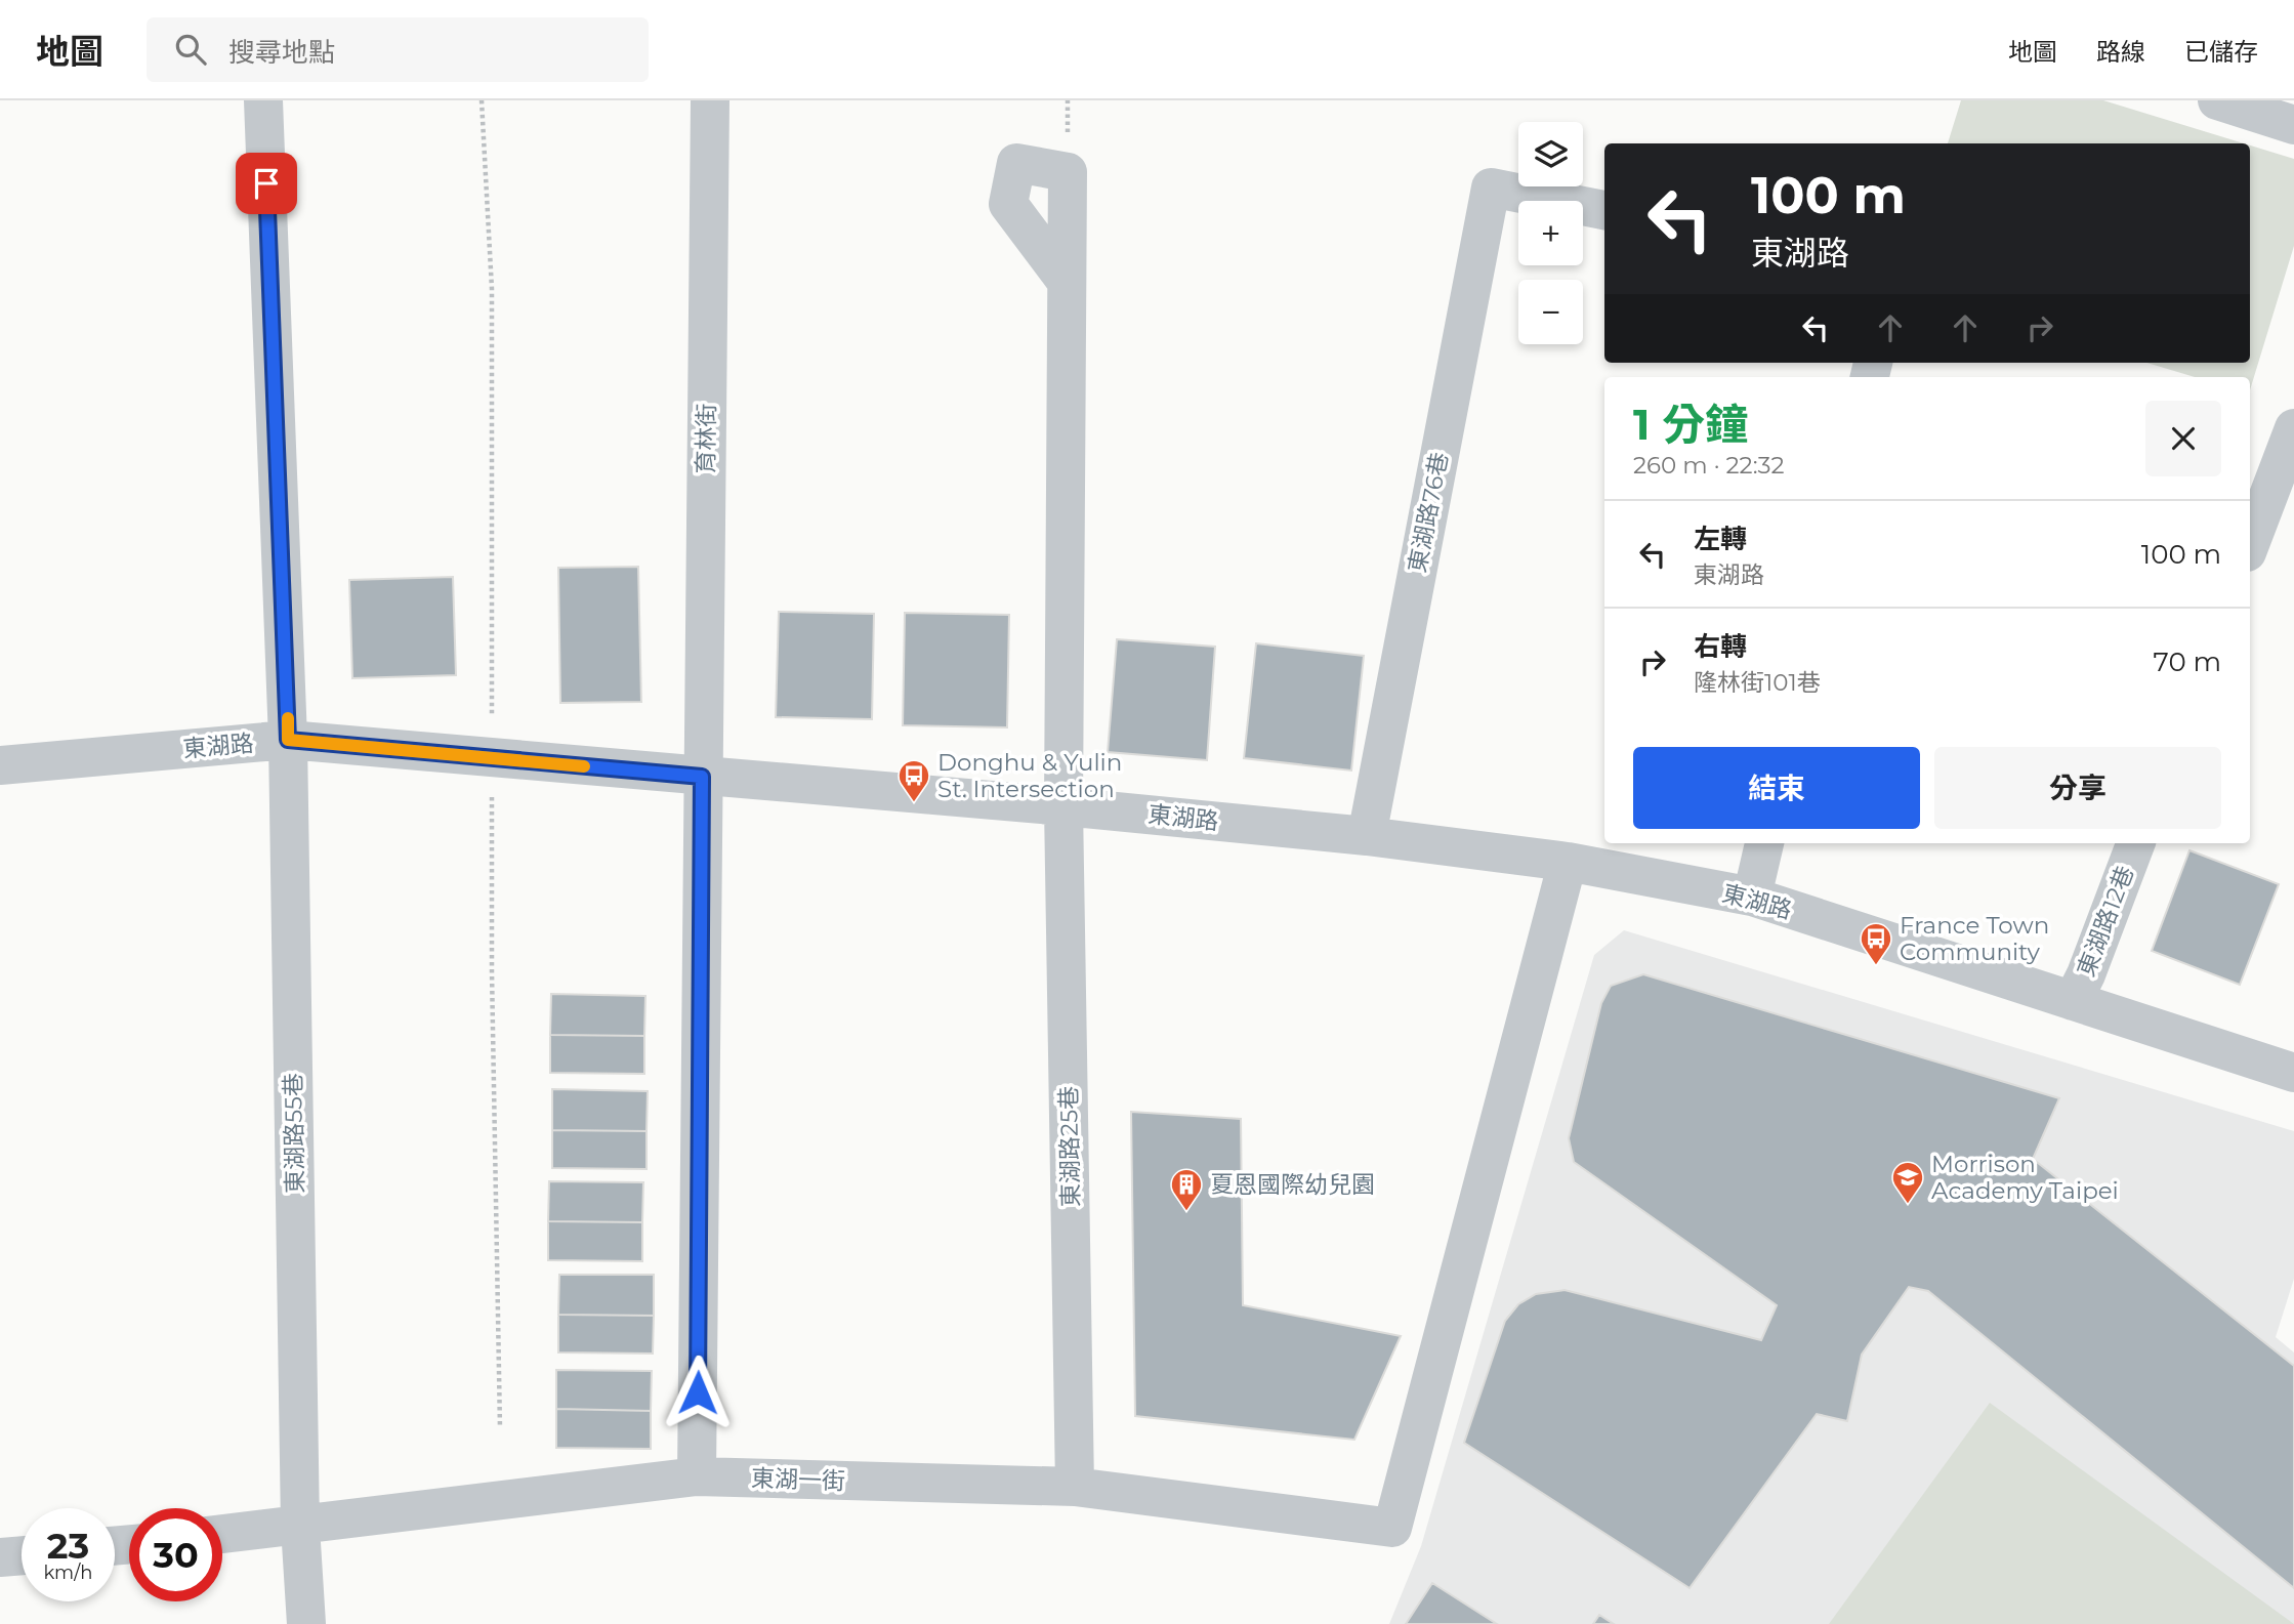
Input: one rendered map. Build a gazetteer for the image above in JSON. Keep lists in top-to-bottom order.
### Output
{
  "streets": {
    "street": [
      "育林街",
      "東湖路76巷",
      "東湖路",
      "東湖路12巷",
      "東湖路55巷",
      "東湖路25巷",
      "東湖一街"
    ]
  },
  "crossings": [
    ["育林街", "東湖路"],
    ["育林街", "東湖一街"],
    ["東湖路76巷", "東湖路"],
    ["東湖路", "東湖路12巷"],
    ["東湖路", "東湖路55巷"],
    ["東湖路", "東湖路25巷"],
    ["東湖路", "東湖一街"],
    ["東湖路55巷", "東湖一街"],
    ["東湖路25巷", "東湖一街"]
  ],
  "places": {
    "bus stop": ["Donghu & Yulin St. Intersection", "France Town Community"],
    "school or university": ["Morrison Academy Taipei"],
    "building": ["夏恩國際幼兒園"]
  },
  "page": {
    "header": "地圖",
    "search": "搜尋地點",
    "nav": ["地圖", "路線", "已儲存"],
    "map_buttons": ["+", "−"],
    "turn": ["100 m", "東湖路"],
    "heading": ["1 分鐘", "260 m · 22:32"],
    "list": [
      {
        "name": "左轉",
        "note": "東湖路",
        "value": "100 m"
      },
      {
        "name": "右轉",
        "note": "隆林街101巷",
        "value": "70 m"
      }
    ],
    "buttons": ["結束", "分享"],
    "speed": "23 km/h",
    "limit": "30"
  }
}
